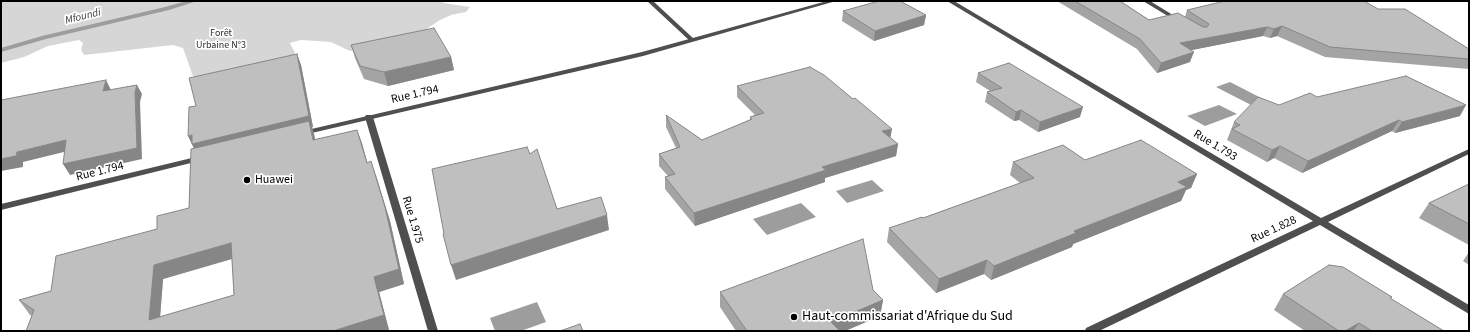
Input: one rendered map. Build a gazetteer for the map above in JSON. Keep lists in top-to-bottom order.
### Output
{
  "streets": {
    "street": [
      "Rue 1.794",
      "Rue 1.793",
      "Rue 1.975",
      "Rue 1.828"
    ]
  },
  "crossings": [
    ["Rue 1.794", "Rue 1.975"],
    ["Rue 1.793", "Rue 1.828"]
  ],
  "water": ["Mfoundi"],
  "parks": ["Forêt Urbaine N°3"],
  "places": ["Huawei", "Haut-commissariat d'Afrique du Sud"]
}
